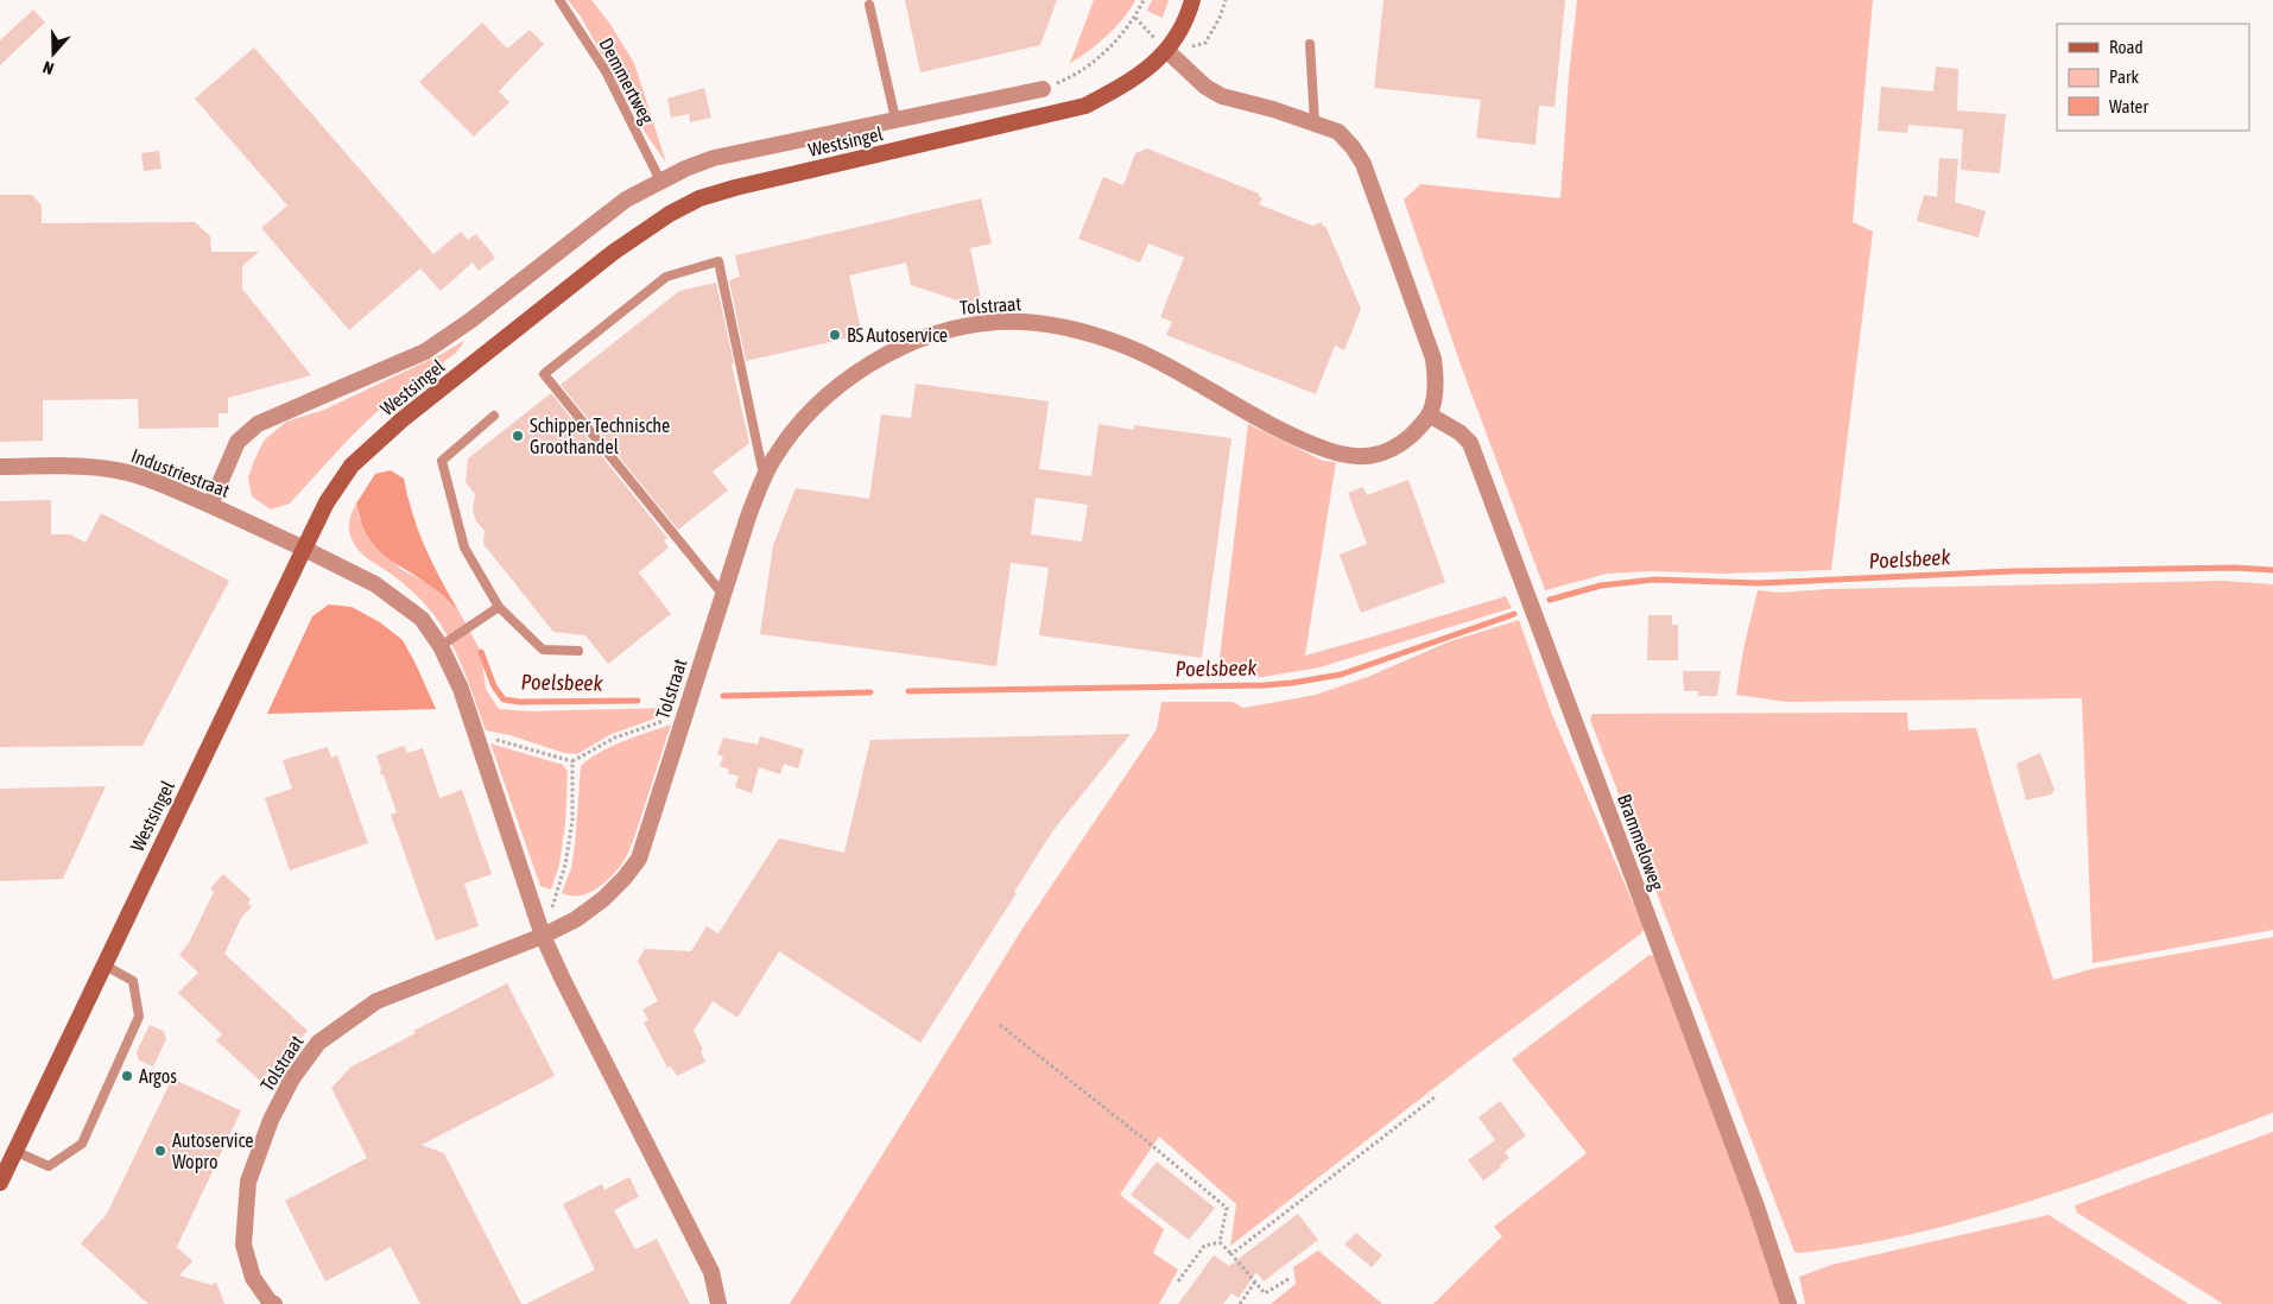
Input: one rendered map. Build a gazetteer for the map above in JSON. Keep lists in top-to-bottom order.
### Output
{
  "streets": {
    "main road": ["Westsingel"],
    "street": ["Tolstraat", "Industriestraat", "Brammeloweg"],
    "lane": ["Demmertweg"]
  },
  "crossings": [
    ["Demmertweg", "Westsingel"],
    ["Westsingel", "Industriestraat"],
    ["Tolstraat", "Brammeloweg"]
  ],
  "water": ["Poelsbeek"],
  "places": [
    "BS Autoservice",
    "Schipper Technische Groothandel",
    "Argos",
    "Autoservice Wopro"
  ],
  "legend": ["Road", "Park", "Water"],
  "north": "bottom"
}
